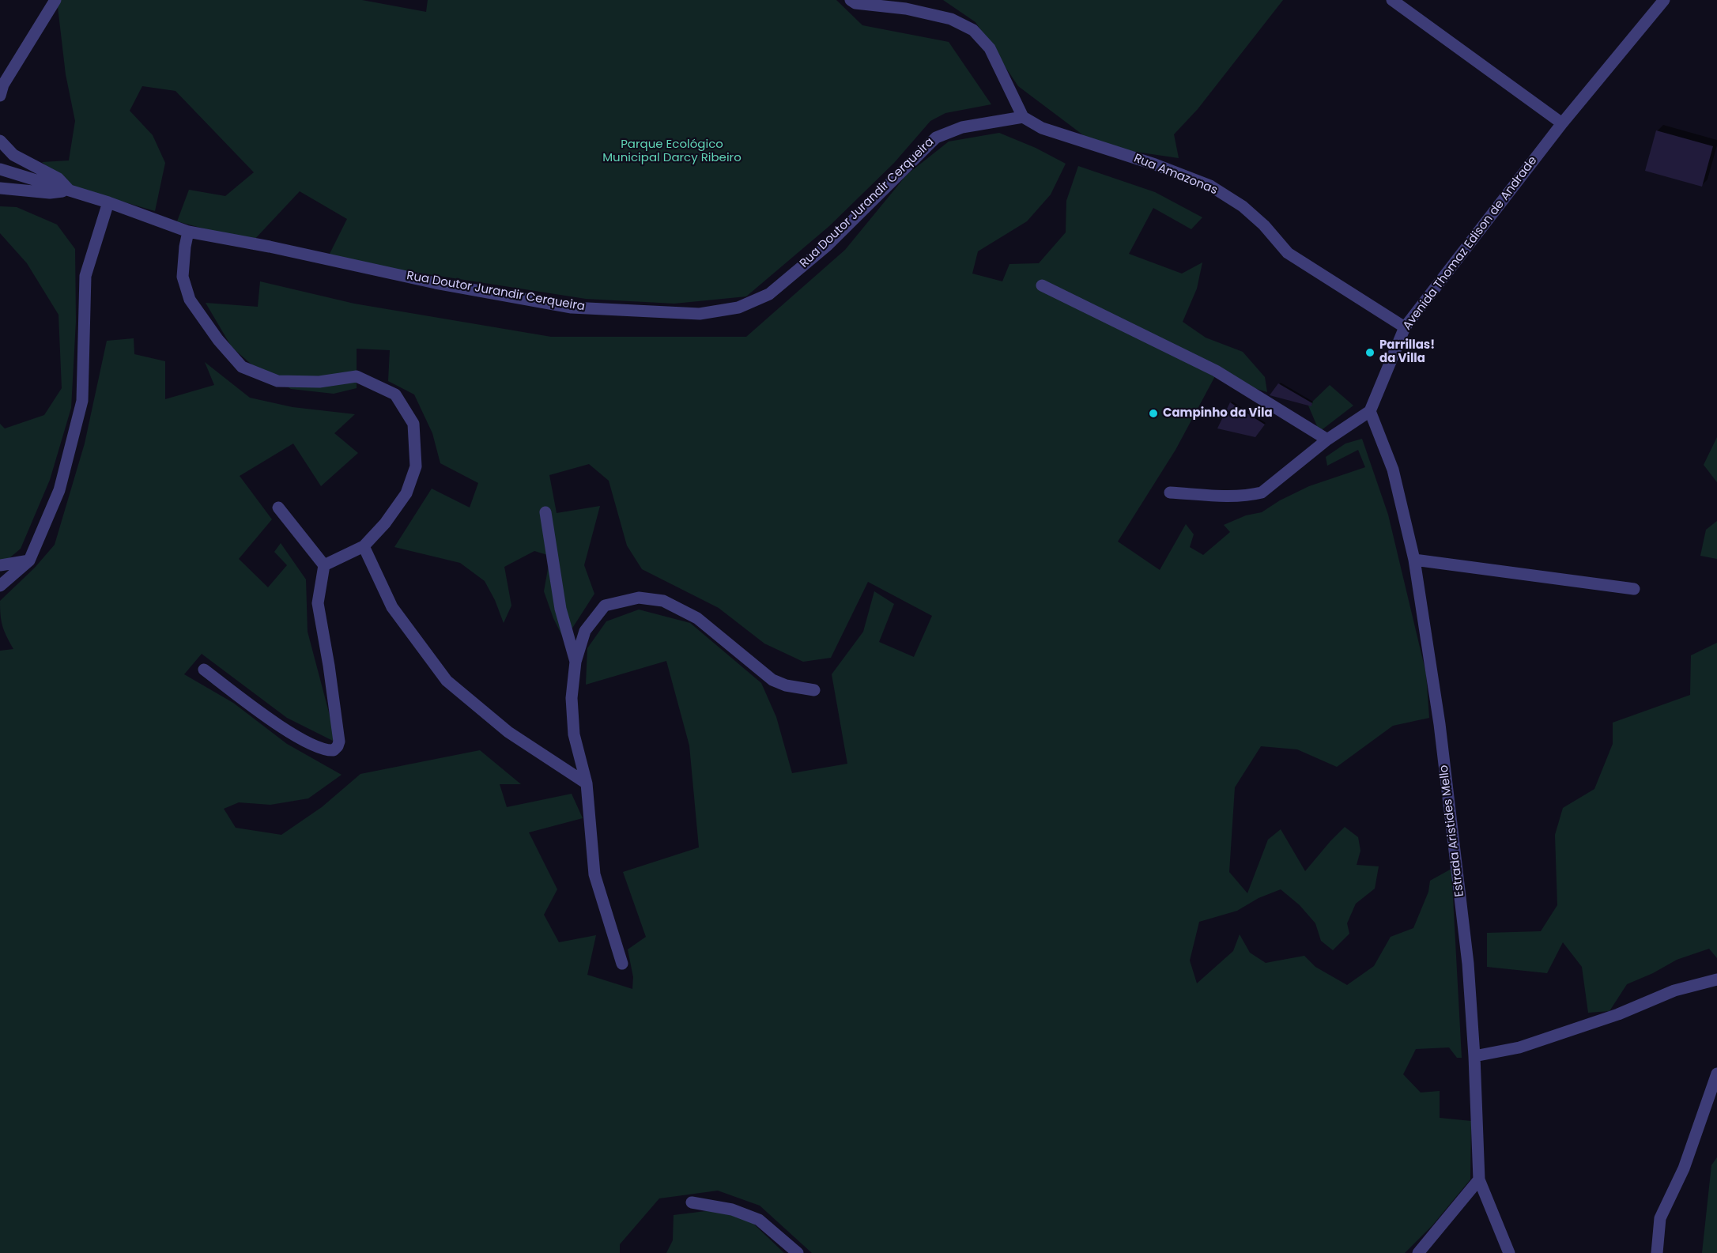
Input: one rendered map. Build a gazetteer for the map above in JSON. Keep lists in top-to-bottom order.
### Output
{
  "streets": {
    "street": [
      "Rua Amazonas",
      "Rua Doutor Jurandir Cerqueira",
      "Avenida Thomaz Edison de Andrade",
      "Estrada Aristides Mello"
    ]
  },
  "crossings": [
    ["Rua Amazonas", "Rua Doutor Jurandir Cerqueira"],
    ["Rua Amazonas", "Avenida Thomaz Edison de Andrade"],
    ["Avenida Thomaz Edison de Andrade", "Estrada Aristides Mello"]
  ],
  "parks": ["Parque Ecológico Municipal Darcy Ribeiro"],
  "places": ["Parrillas! da Villa", "Campinho da Vila"]
}
